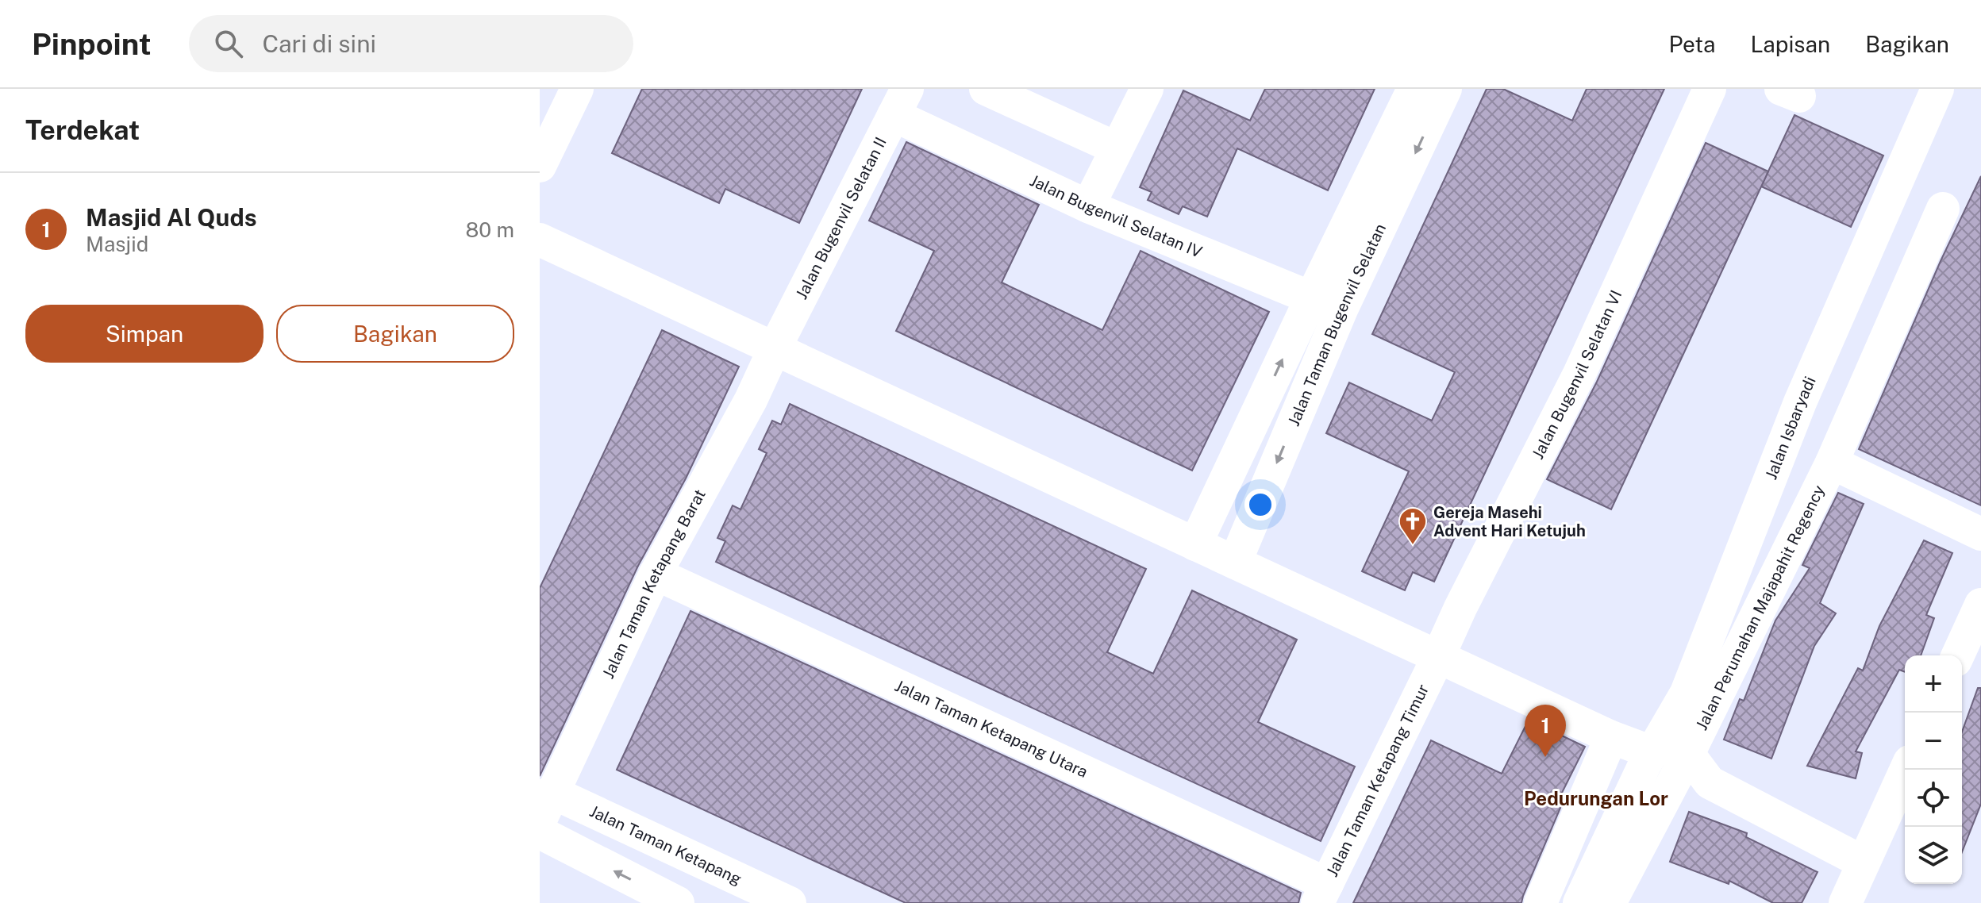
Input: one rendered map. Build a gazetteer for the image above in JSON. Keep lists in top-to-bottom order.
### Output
{
  "streets": {
    "street": [
      "Jalan Bugenvil Selatan IV",
      "Jalan Bugenvil Selatan II",
      "Jalan Taman Bugenvil Selatan",
      "Jalan Bugenvil Selatan VI",
      "Jalan Isbaryadi",
      "Jalan Taman Ketapang Barat",
      "Jalan Perumahan Majapahit Regency",
      "Jalan Taman Ketapang Utara",
      "Jalan Taman Ketapang Timur",
      "Jalan Taman Ketapang"
    ]
  },
  "crossings": [
    ["Jalan Bugenvil Selatan IV", "Jalan Bugenvil Selatan II"],
    ["Jalan Bugenvil Selatan IV", "Jalan Taman Bugenvil Selatan"],
    ["Jalan Bugenvil Selatan II", "Jalan Taman Ketapang Barat"],
    ["Jalan Bugenvil Selatan VI", "Jalan Taman Ketapang Timur"],
    ["Jalan Isbaryadi", "Jalan Perumahan Majapahit Regency"],
    ["Jalan Taman Ketapang Barat", "Jalan Taman Ketapang Utara"],
    ["Jalan Taman Ketapang Barat", "Jalan Taman Ketapang"],
    ["Jalan Taman Ketapang Utara", "Jalan Taman Ketapang Timur"]
  ],
  "districts": ["Pedurungan Lor"],
  "places": {
    "church": ["Gereja Masehi Advent Hari Ketujuh"]
  },
  "page": {
    "header": "Pinpoint",
    "search": "Cari di sini",
    "nav": ["Peta", "Lapisan", "Bagikan"],
    "heading": "Terdekat",
    "list": [
      {
        "mark": "1",
        "name": "Masjid Al Quds",
        "note": "Masjid",
        "value": "80 m"
      }
    ],
    "buttons": ["Simpan", "Bagikan"],
    "map_buttons": ["+", "−"],
    "pins": "1"
  }
}
